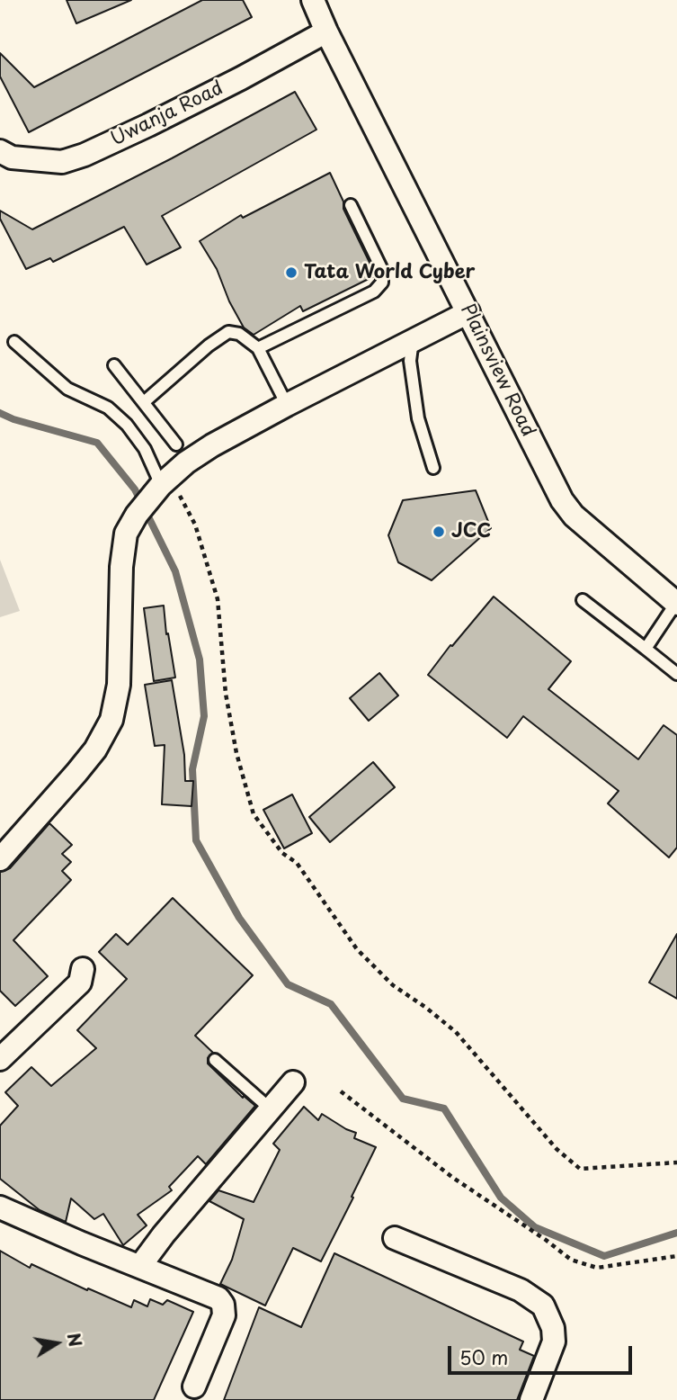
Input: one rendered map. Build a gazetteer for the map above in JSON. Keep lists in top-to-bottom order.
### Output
{
  "streets": {
    "street": ["Uwanja Road", "Plainsview Road"]
  },
  "crossings": [
    ["Uwanja Road", "Plainsview Road"]
  ],
  "places": ["Tata World Cyber", "JCC"],
  "scale_bar": "50 m",
  "north": "right"
}
